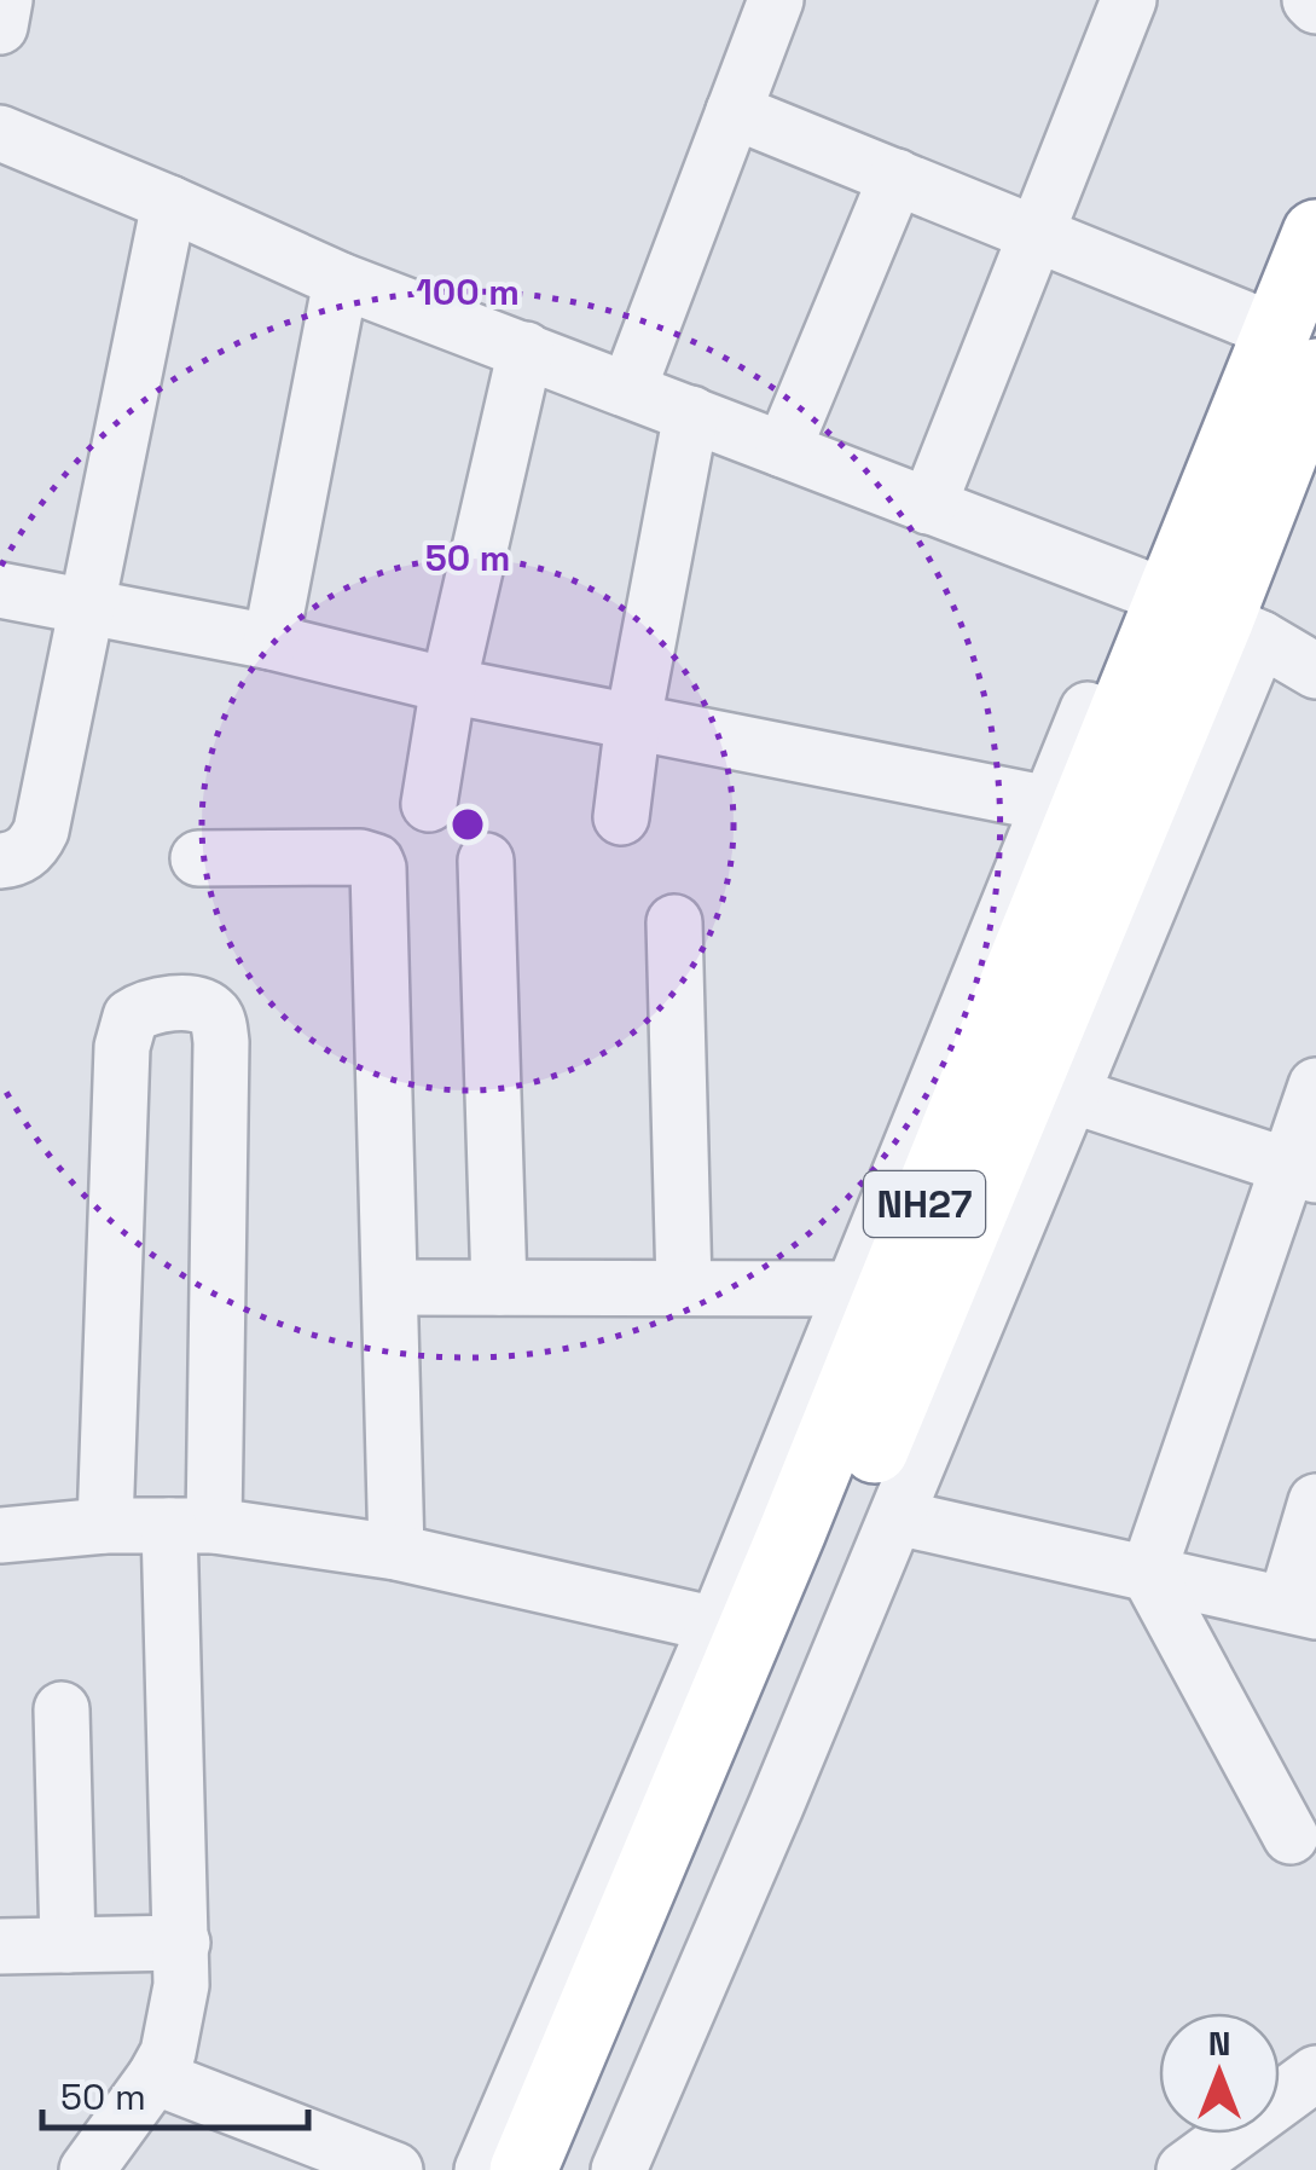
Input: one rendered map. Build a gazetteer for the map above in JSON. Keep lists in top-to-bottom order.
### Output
{
  "streets": {
    "highway": ["NH27"]
  },
  "scale_bar": "50 m",
  "north": "top",
  "rings": ["100 m", "50 m"]
}
